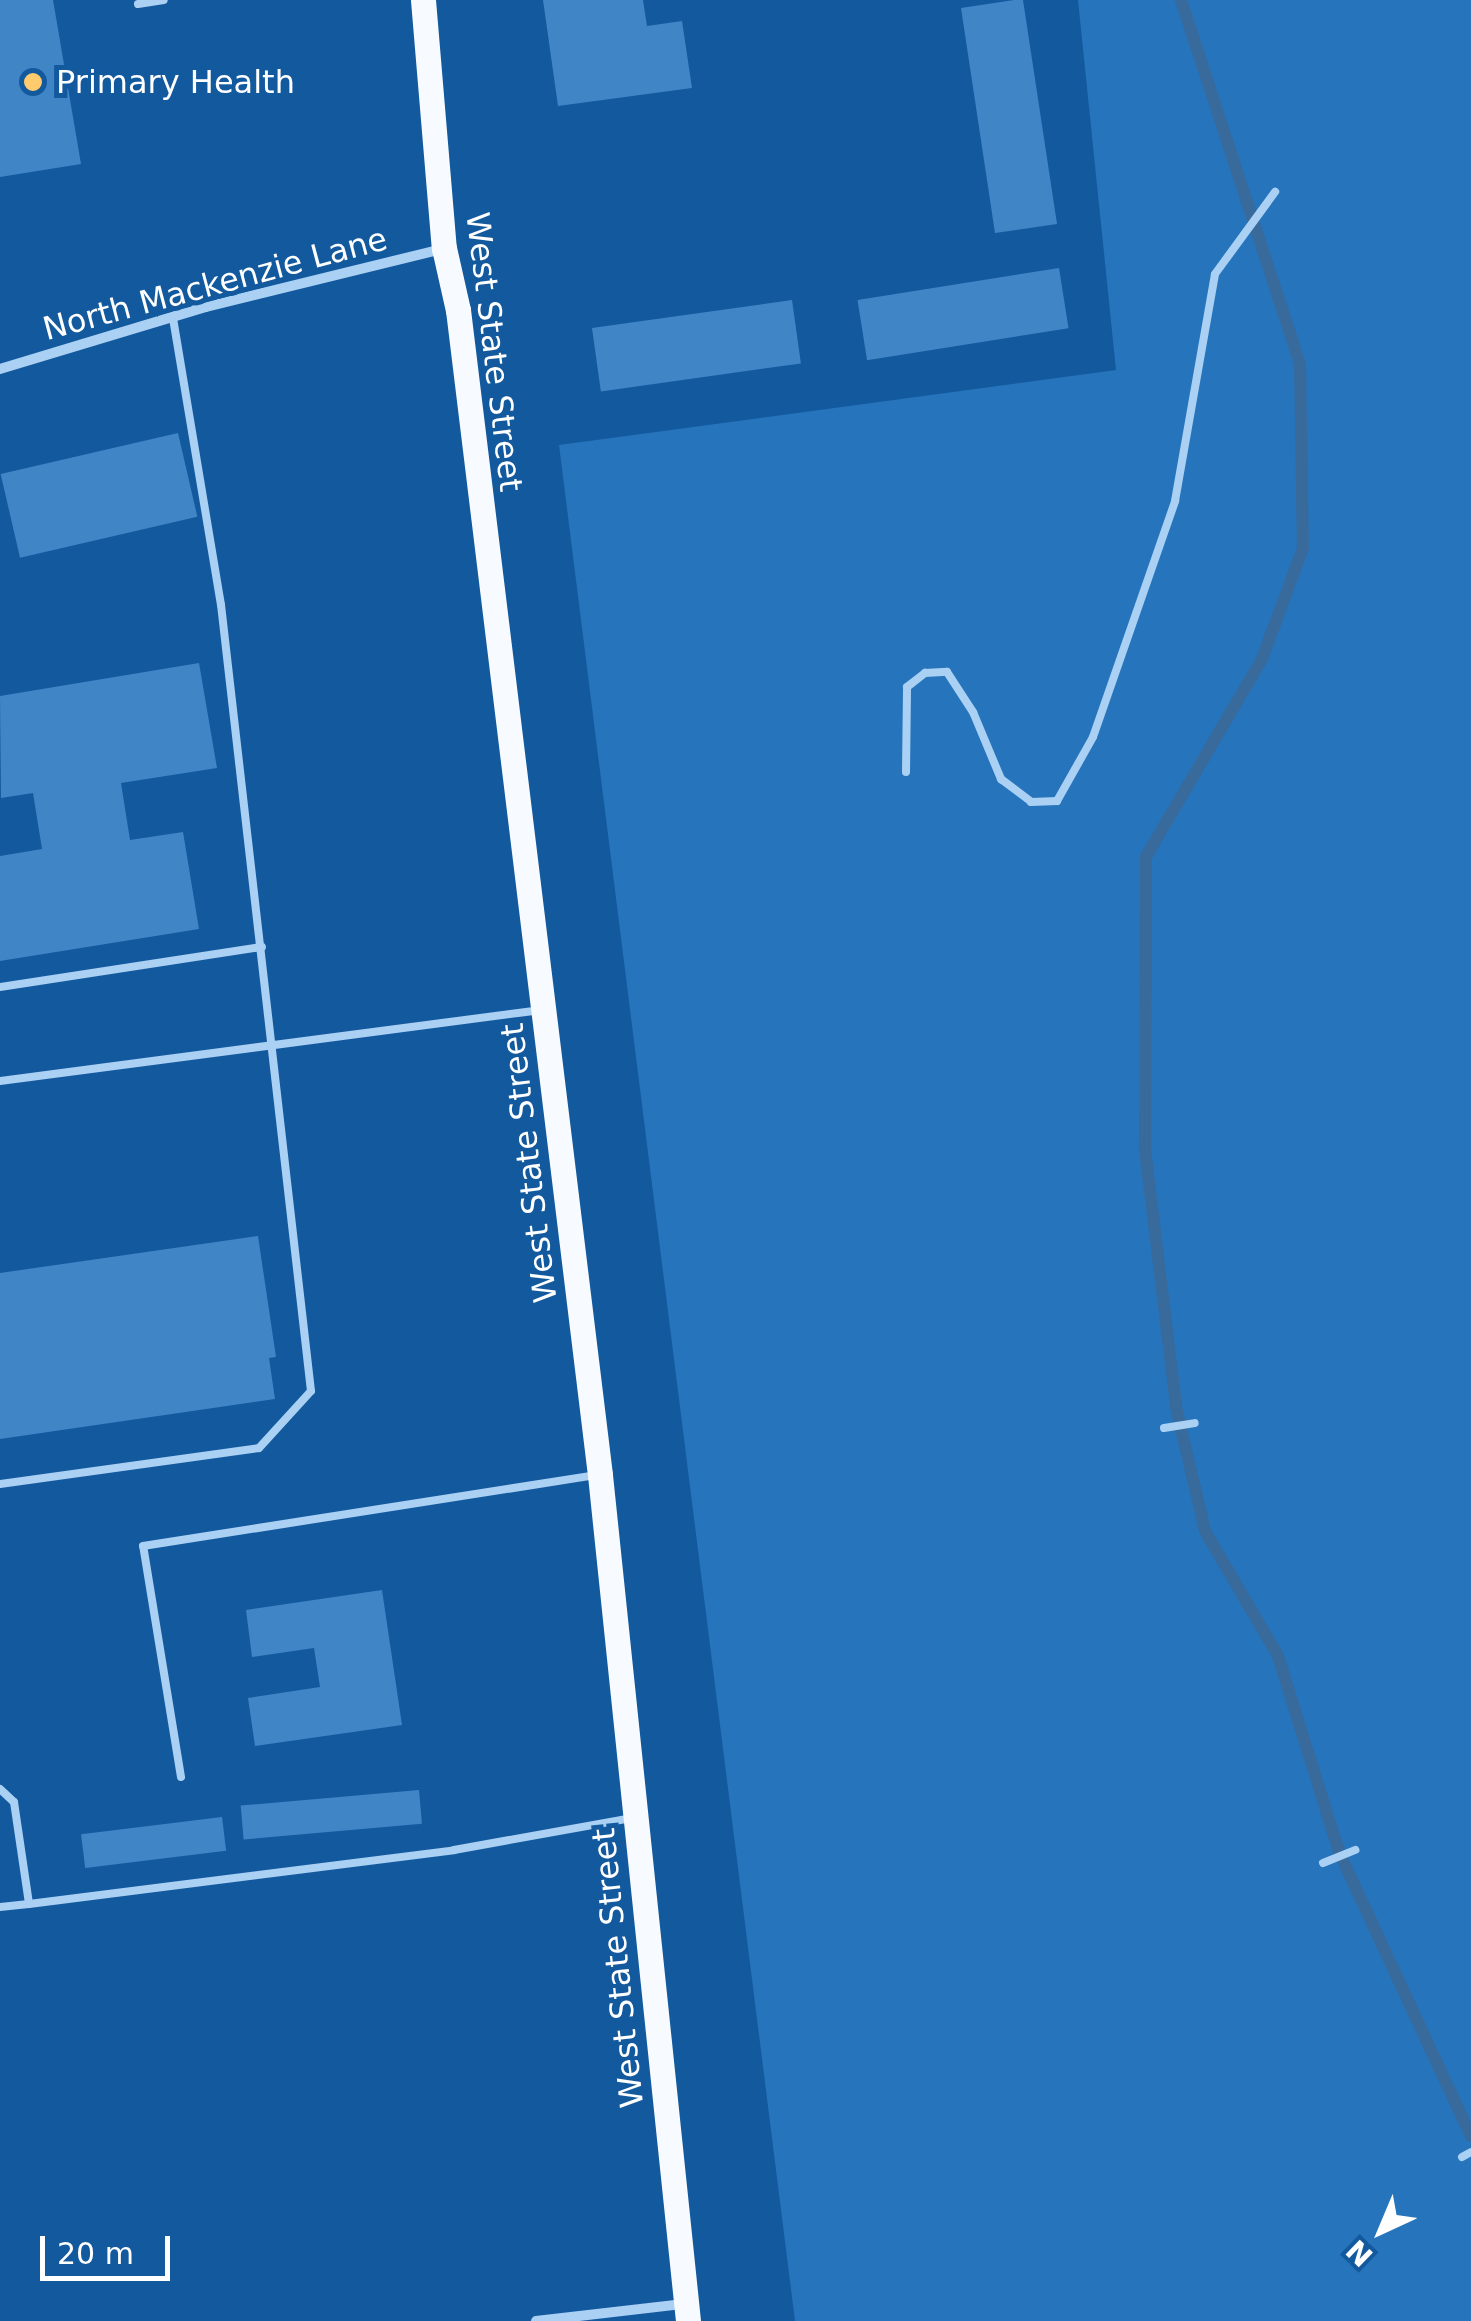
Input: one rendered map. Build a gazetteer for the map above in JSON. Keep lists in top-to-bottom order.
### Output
{
  "streets": {
    "main road": ["West State Street"],
    "street": ["North Mackenzie Lane"]
  },
  "crossings": [
    ["North Mackenzie Lane", "West State Street"]
  ],
  "places": ["Primary Health"],
  "scale_bar": "20 m",
  "north": "bottom left"
}
